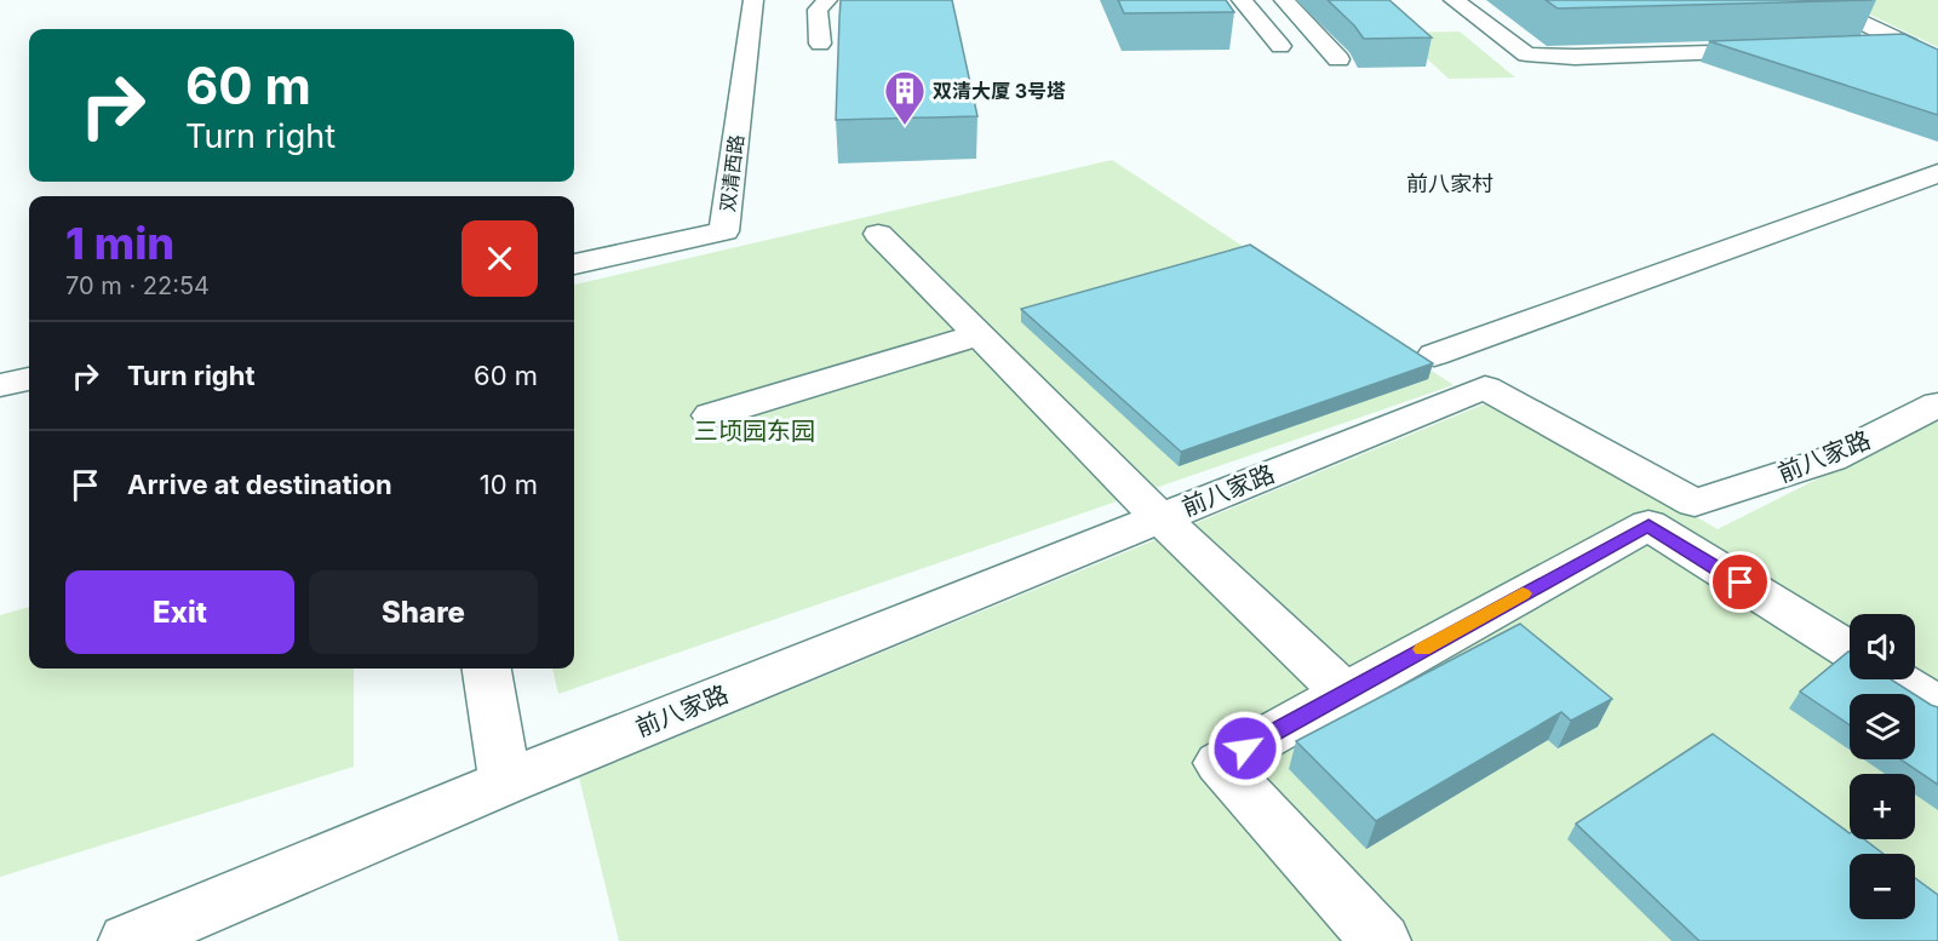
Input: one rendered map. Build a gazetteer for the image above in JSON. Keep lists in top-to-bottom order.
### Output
{
  "streets": {
    "street": ["双清西路", "前八家路"]
  },
  "districts": ["前八家村"],
  "parks": ["三顷园东园"],
  "places": {
    "building": ["双清大厦 3号塔"]
  },
  "page": {
    "turn": ["60 m", "Turn right"],
    "heading": ["1 min", "70 m · 22:54"],
    "list": [
      {
        "name": "Turn right",
        "value": "60 m"
      },
      {
        "name": "Arrive at destination",
        "value": "10 m"
      }
    ],
    "buttons": ["Exit", "Share"],
    "map_buttons": ["+", "−"]
  }
}
